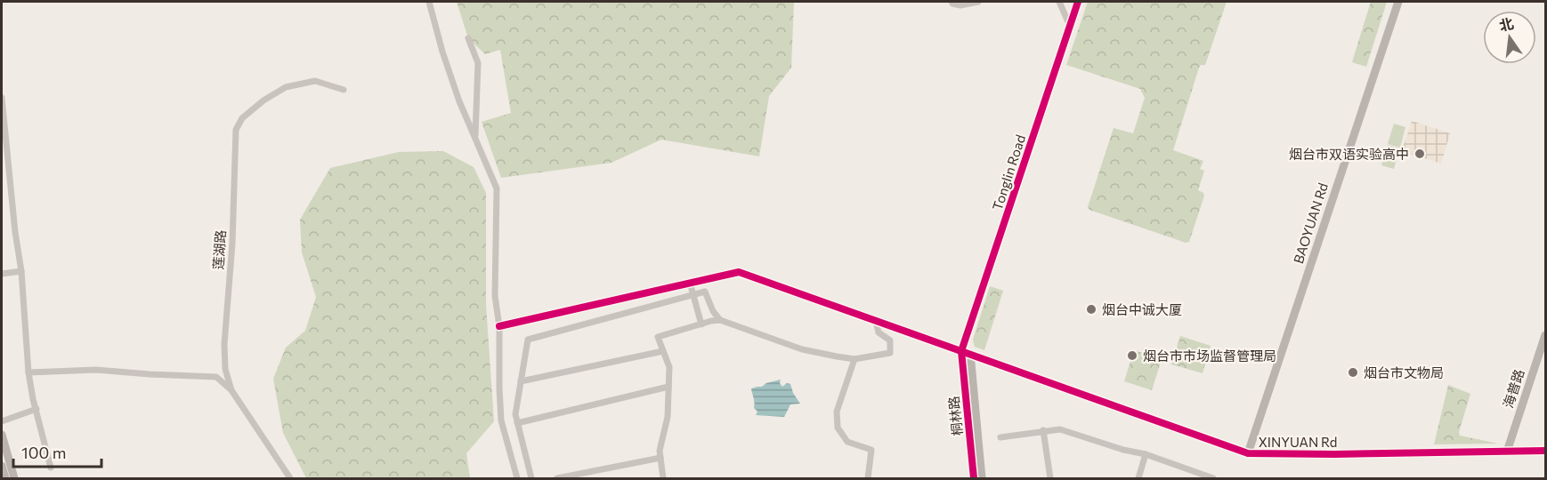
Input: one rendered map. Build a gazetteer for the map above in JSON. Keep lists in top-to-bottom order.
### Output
{
  "streets": {
    "street": [
      "Tonglin Road",
      "BAOYUAN Rd",
      "莲湖路",
      "海普路",
      "桐林路",
      "XINYUAN Rd"
    ]
  },
  "crossings": [
    ["Tonglin Road", "桐林路"],
    ["Tonglin Road", "XINYUAN Rd"],
    ["BAOYUAN Rd", "XINYUAN Rd"],
    ["海普路", "XINYUAN Rd"],
    ["桐林路", "XINYUAN Rd"]
  ],
  "places": [
    "烟台市双语实验高中",
    "烟台中诚大厦",
    "烟台市市场监督管理局",
    "烟台市文物局"
  ],
  "scale_bar": "100 m",
  "north": "top"
}
